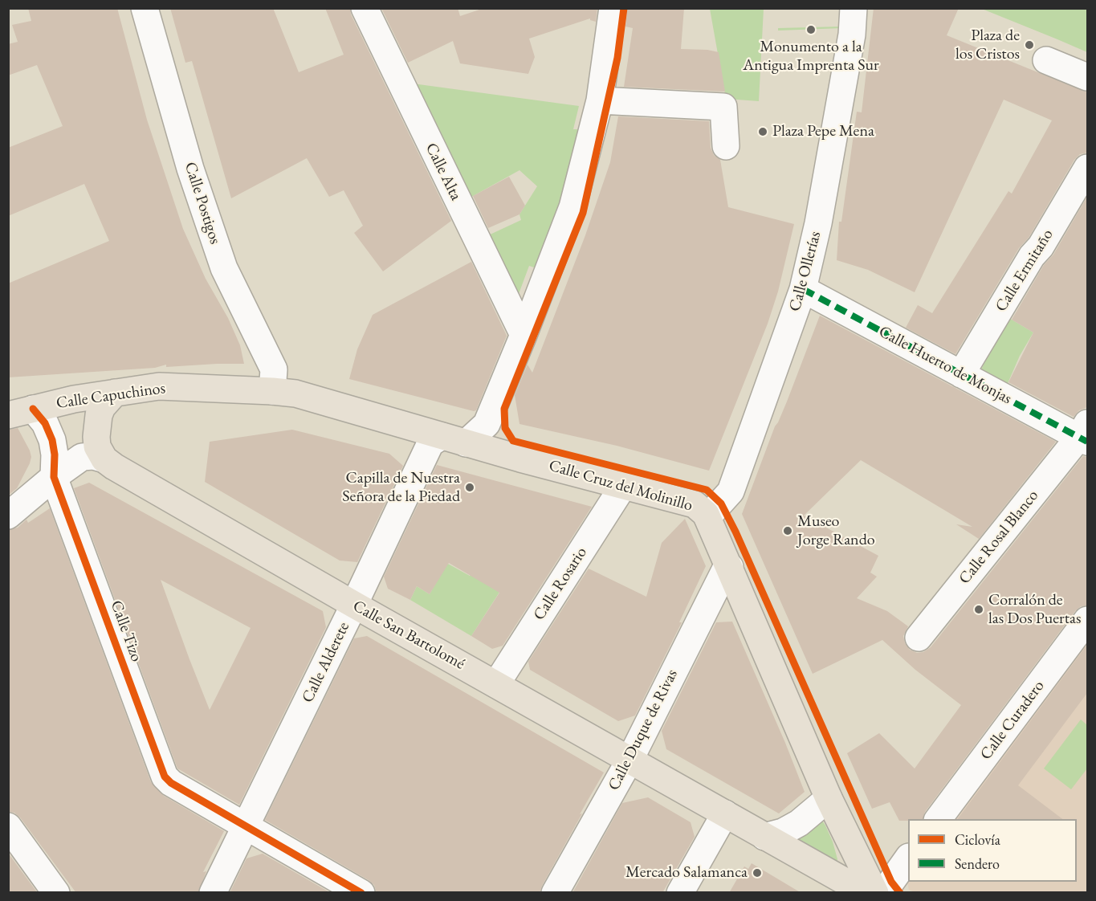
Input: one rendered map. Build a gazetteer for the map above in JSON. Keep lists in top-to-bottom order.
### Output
{
  "streets": {
    "main road": ["Calle Capuchinos", "Calle Cruz del Molinillo", "Calle San Bartolomé"],
    "street": [
      "Calle Alta",
      "Calle Postigos",
      "Calle Ermitaño",
      "Calle Ollerías",
      "Calle Huerto de Monjas",
      "Calle Rosal Blanco",
      "Calle Rosario",
      "Calle Tizo",
      "Calle Alderete",
      "Calle Curadero",
      "Calle Duque de Rivas"
    ]
  },
  "crossings": [
    ["Calle Postigos", "Calle Capuchinos"],
    ["Calle Postigos", "Calle Cruz del Molinillo"],
    ["Calle Ermitaño", "Calle Huerto de Monjas"],
    ["Calle Ollerías", "Calle Huerto de Monjas"],
    ["Calle Ollerías", "Calle Cruz del Molinillo"],
    ["Calle Huerto de Monjas", "Calle Rosal Blanco"],
    ["Calle Capuchinos", "Calle Cruz del Molinillo"],
    ["Calle Capuchinos", "Calle Tizo"],
    ["Calle Cruz del Molinillo", "Calle Rosario"],
    ["Calle Cruz del Molinillo", "Calle Alderete"],
    ["Calle Cruz del Molinillo", "Calle Duque de Rivas"],
    ["Calle Rosario", "Calle San Bartolomé"],
    ["Calle Tizo", "Calle San Bartolomé"],
    ["Calle Tizo", "Calle Alderete"],
    ["Calle San Bartolomé", "Calle Alderete"],
    ["Calle San Bartolomé", "Calle Duque de Rivas"]
  ],
  "places": [
    "Monumento a la Antigua Imprenta Sur",
    "Plaza de los Cristos",
    "Plaza Pepe Mena",
    "Capilla de Nuestra Señora de la Piedad",
    "Museo Jorge Rando",
    "Corralón de las Dos Puertas",
    "Mercado Salamanca"
  ],
  "legend": ["Ciclovía", "Sendero"]
}
